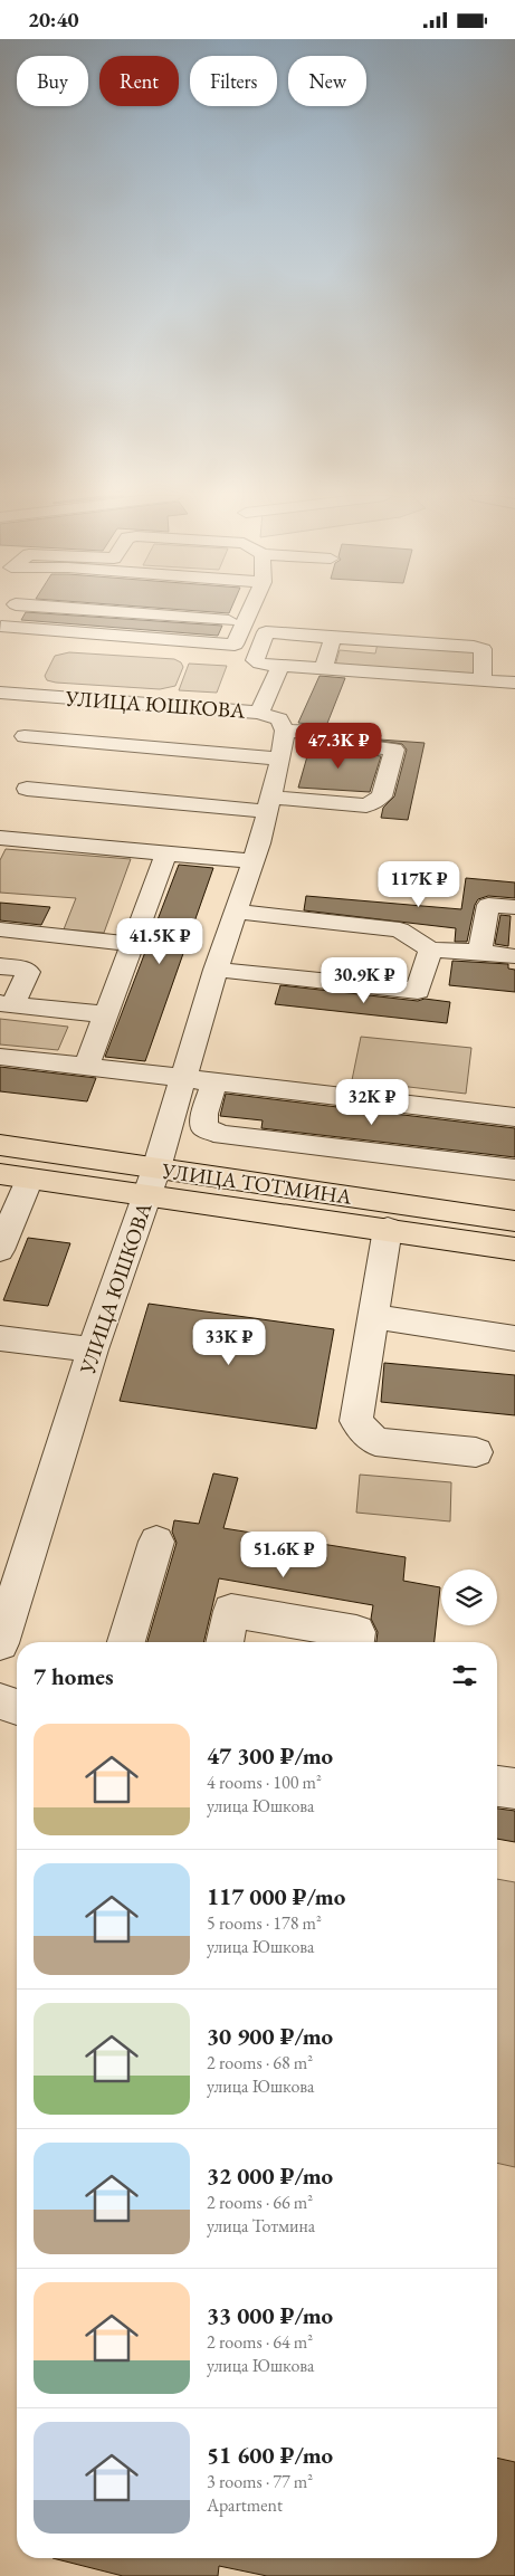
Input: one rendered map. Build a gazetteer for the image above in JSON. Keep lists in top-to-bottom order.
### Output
{
  "streets": {
    "main road": ["УЛИЦА ТОТМИНА"],
    "street": ["УЛИЦА ЮШКОВА"]
  },
  "crossings": [
    ["УЛИЦА ЮШКОВА", "УЛИЦА ТОТМИНА"]
  ],
  "page": {
    "status": "20:40",
    "chip": [
      "Buy",
      "Rent",
      "Filters",
      "New"
    ],
    "price": [
      "47.3K ₽",
      "117K ₽",
      "41.5K ₽",
      "30.9K ₽",
      "32K ₽",
      "33K ₽",
      "51.6K ₽"
    ],
    "heading": "7 homes",
    "list": [
      {
        "name": "47 300 ₽/mo",
        "note": "4 rooms · 100 m² · улица Юшкова"
      },
      {
        "name": "117 000 ₽/mo",
        "note": "5 rooms · 178 m² · улица Юшкова"
      },
      {
        "name": "30 900 ₽/mo",
        "note": "2 rooms · 68 m² · улица Юшкова"
      },
      {
        "name": "32 000 ₽/mo",
        "note": "2 rooms · 66 m² · улица Тотмина"
      },
      {
        "name": "33 000 ₽/mo",
        "note": "2 rooms · 64 m² · улица Юшкова"
      },
      {
        "name": "51 600 ₽/mo",
        "note": "3 rooms · 77 m² · Apartment"
      }
    ]
  }
}
